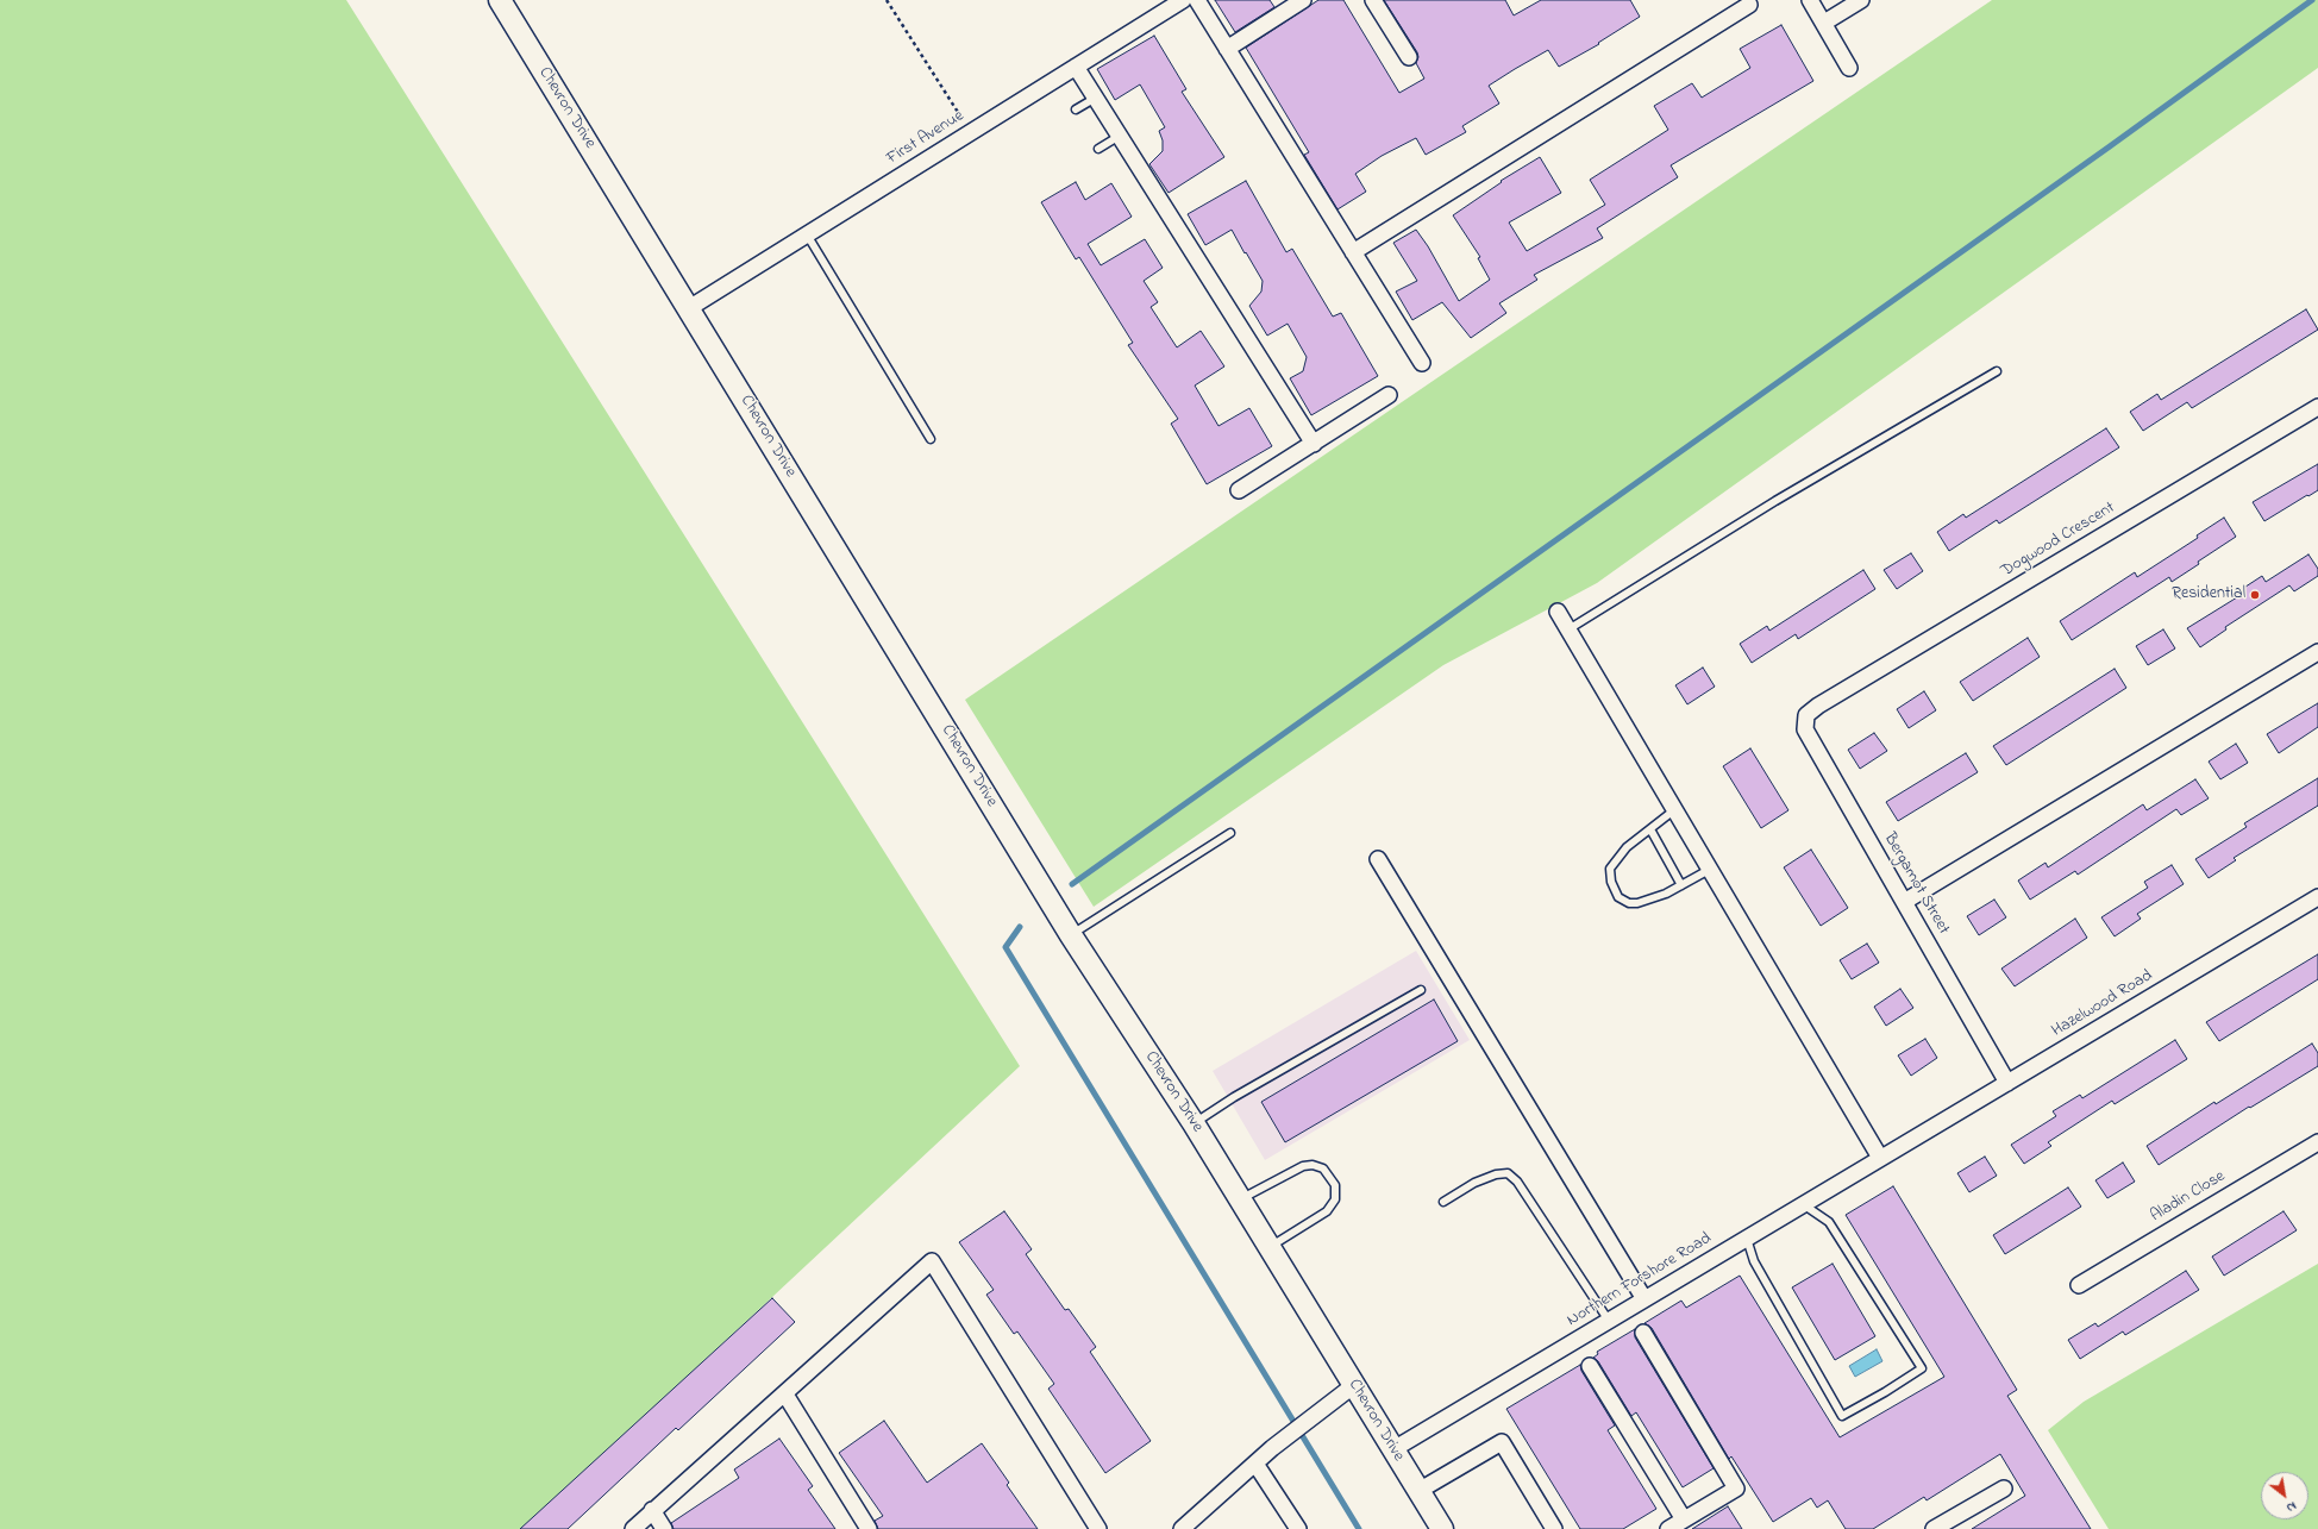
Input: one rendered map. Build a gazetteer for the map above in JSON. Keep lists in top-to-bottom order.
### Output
{
  "streets": {
    "main road": ["Chevron Drive"],
    "street": [
      "First Avenue",
      "Dogwood Crescent",
      "Bergamot Street",
      "Hazelwood Road",
      "Aladin Close",
      "Northern Forshore Road"
    ]
  },
  "crossings": [
    ["Chevron Drive", "First Avenue"],
    ["Chevron Drive", "Northern Forshore Road"],
    ["Dogwood Crescent", "Bergamot Street"],
    ["Bergamot Street", "Hazelwood Road"],
    ["Hazelwood Road", "Northern Forshore Road"]
  ],
  "places": ["Residential"],
  "north": "bottom right"
}
